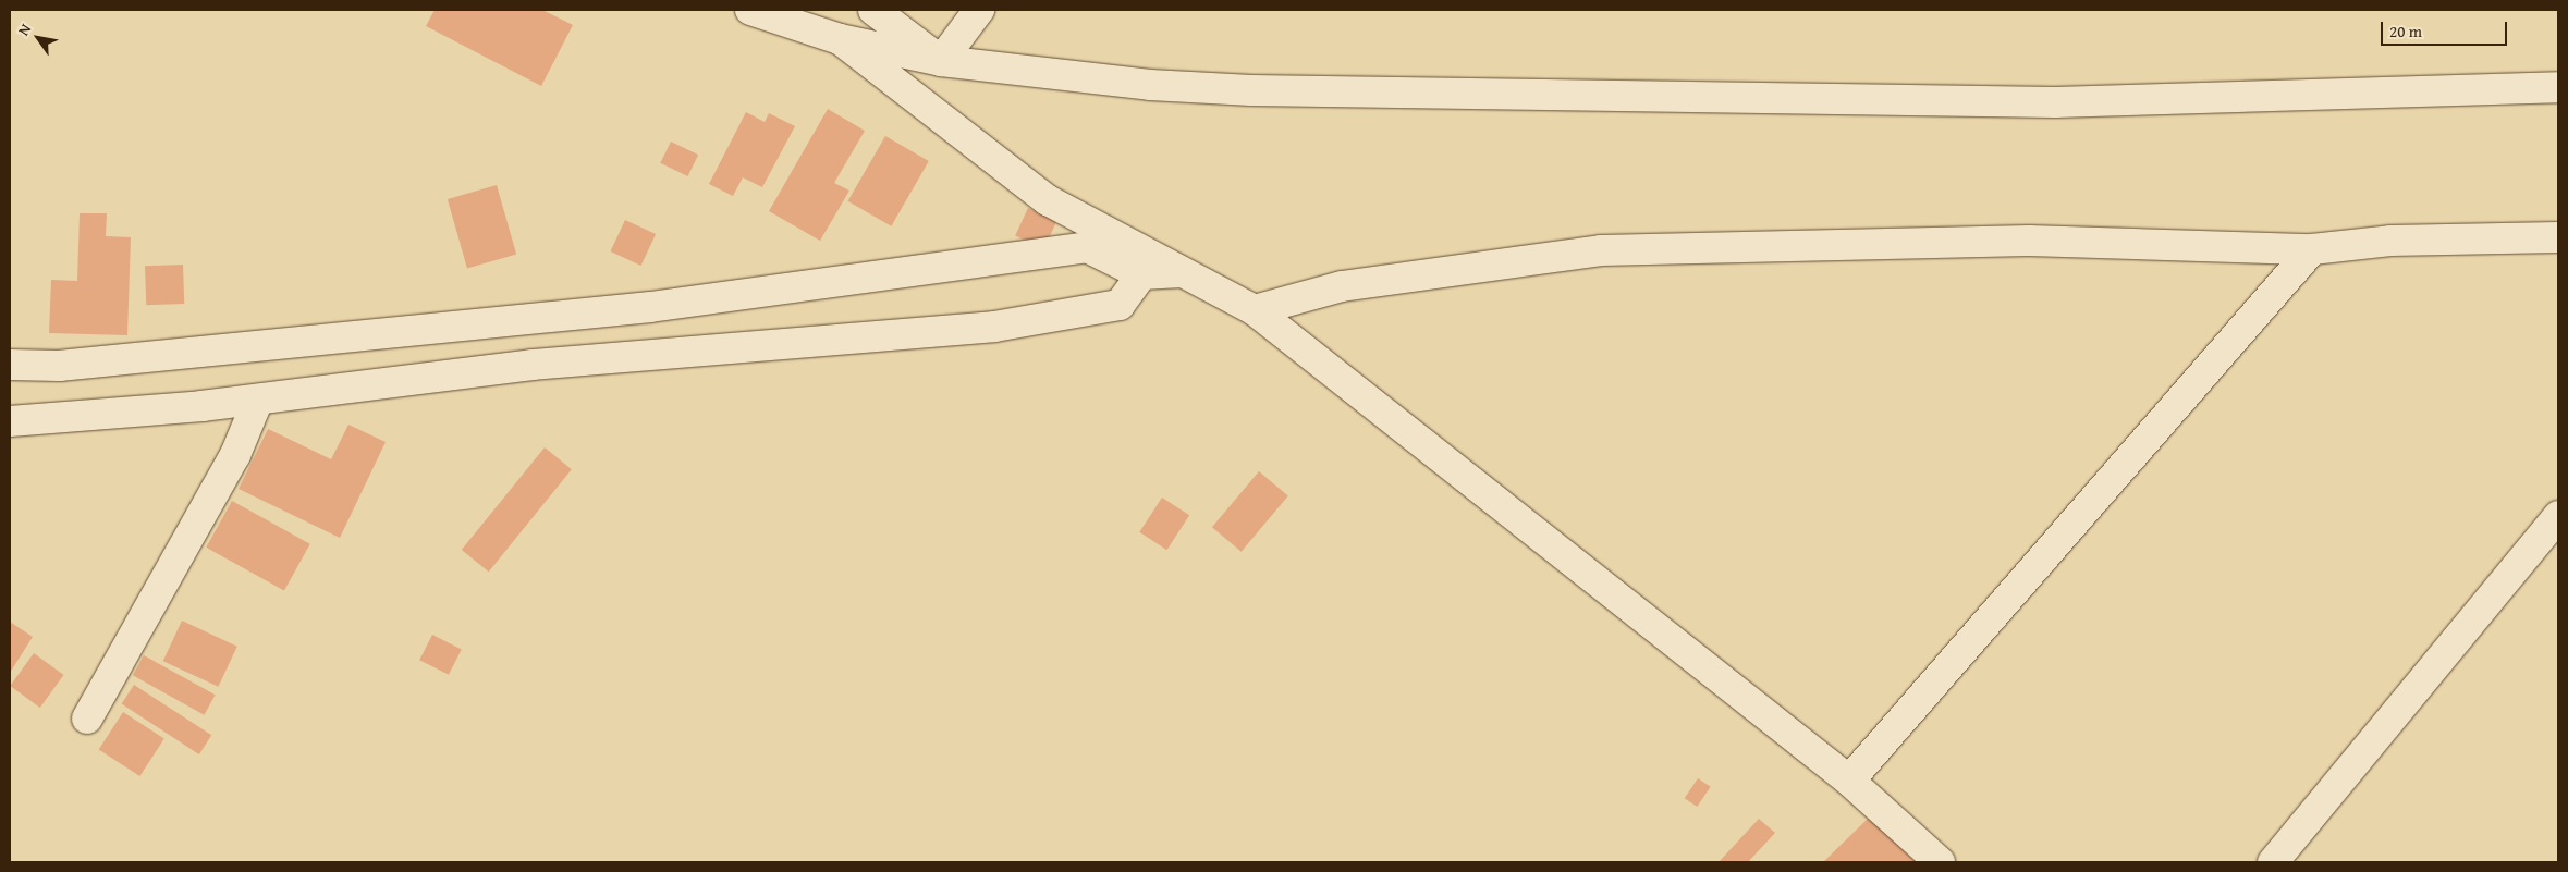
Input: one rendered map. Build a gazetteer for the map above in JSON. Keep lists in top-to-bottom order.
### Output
{
  "scale_bar": "20 m",
  "north": "top left"
}
